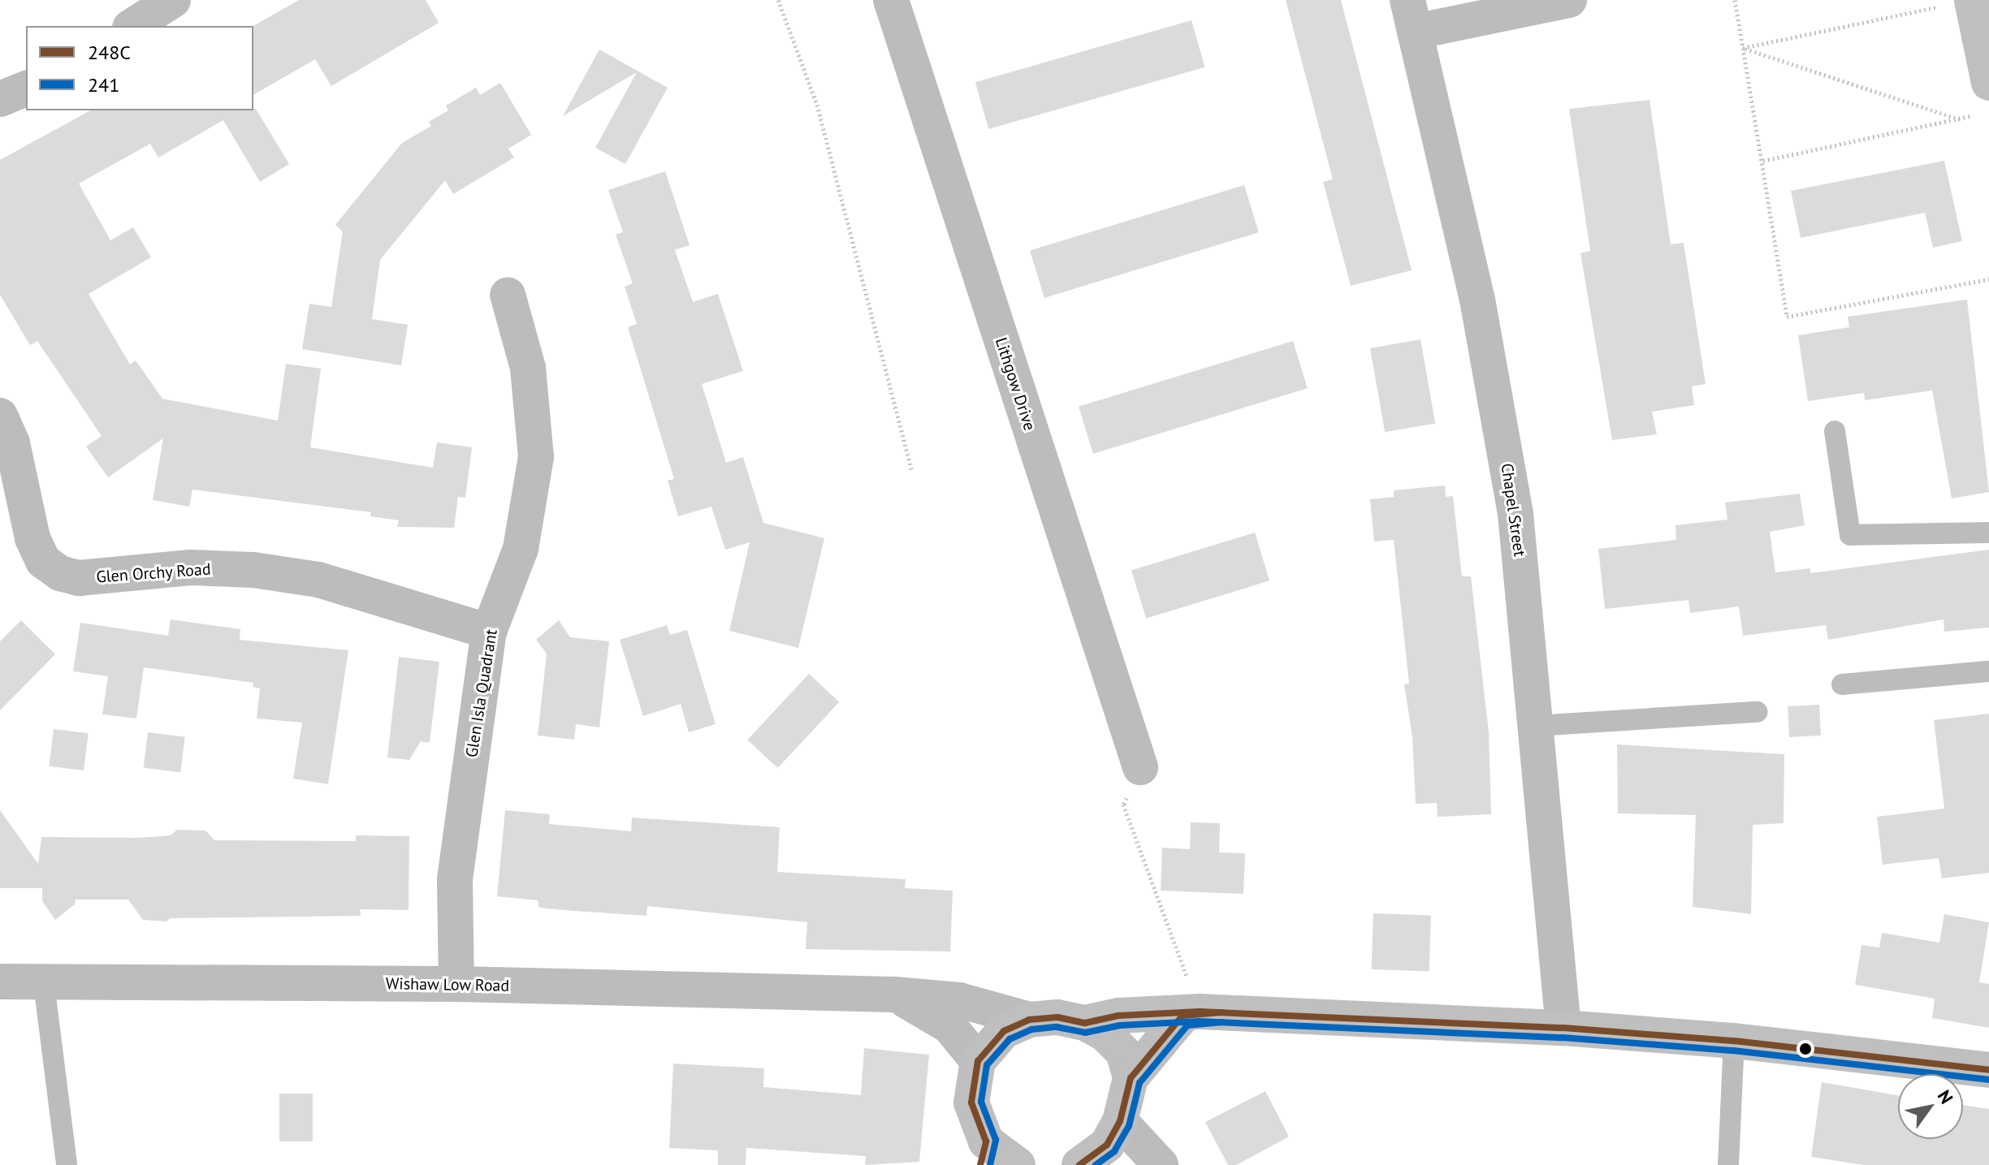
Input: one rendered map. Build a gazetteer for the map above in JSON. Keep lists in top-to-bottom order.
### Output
{
  "streets": {
    "street": [
      "Lithgow Drive",
      "Chapel Street",
      "Glen Orchy Road",
      "Glen Isla Quadrant",
      "Wishaw Low Road"
    ]
  },
  "crossings": [
    ["Glen Orchy Road", "Glen Isla Quadrant"],
    ["Glen Isla Quadrant", "Wishaw Low Road"]
  ],
  "lines": ["transit line 248C", "transit line 241"],
  "legend": ["248C", "241"],
  "north": "top right"
}
